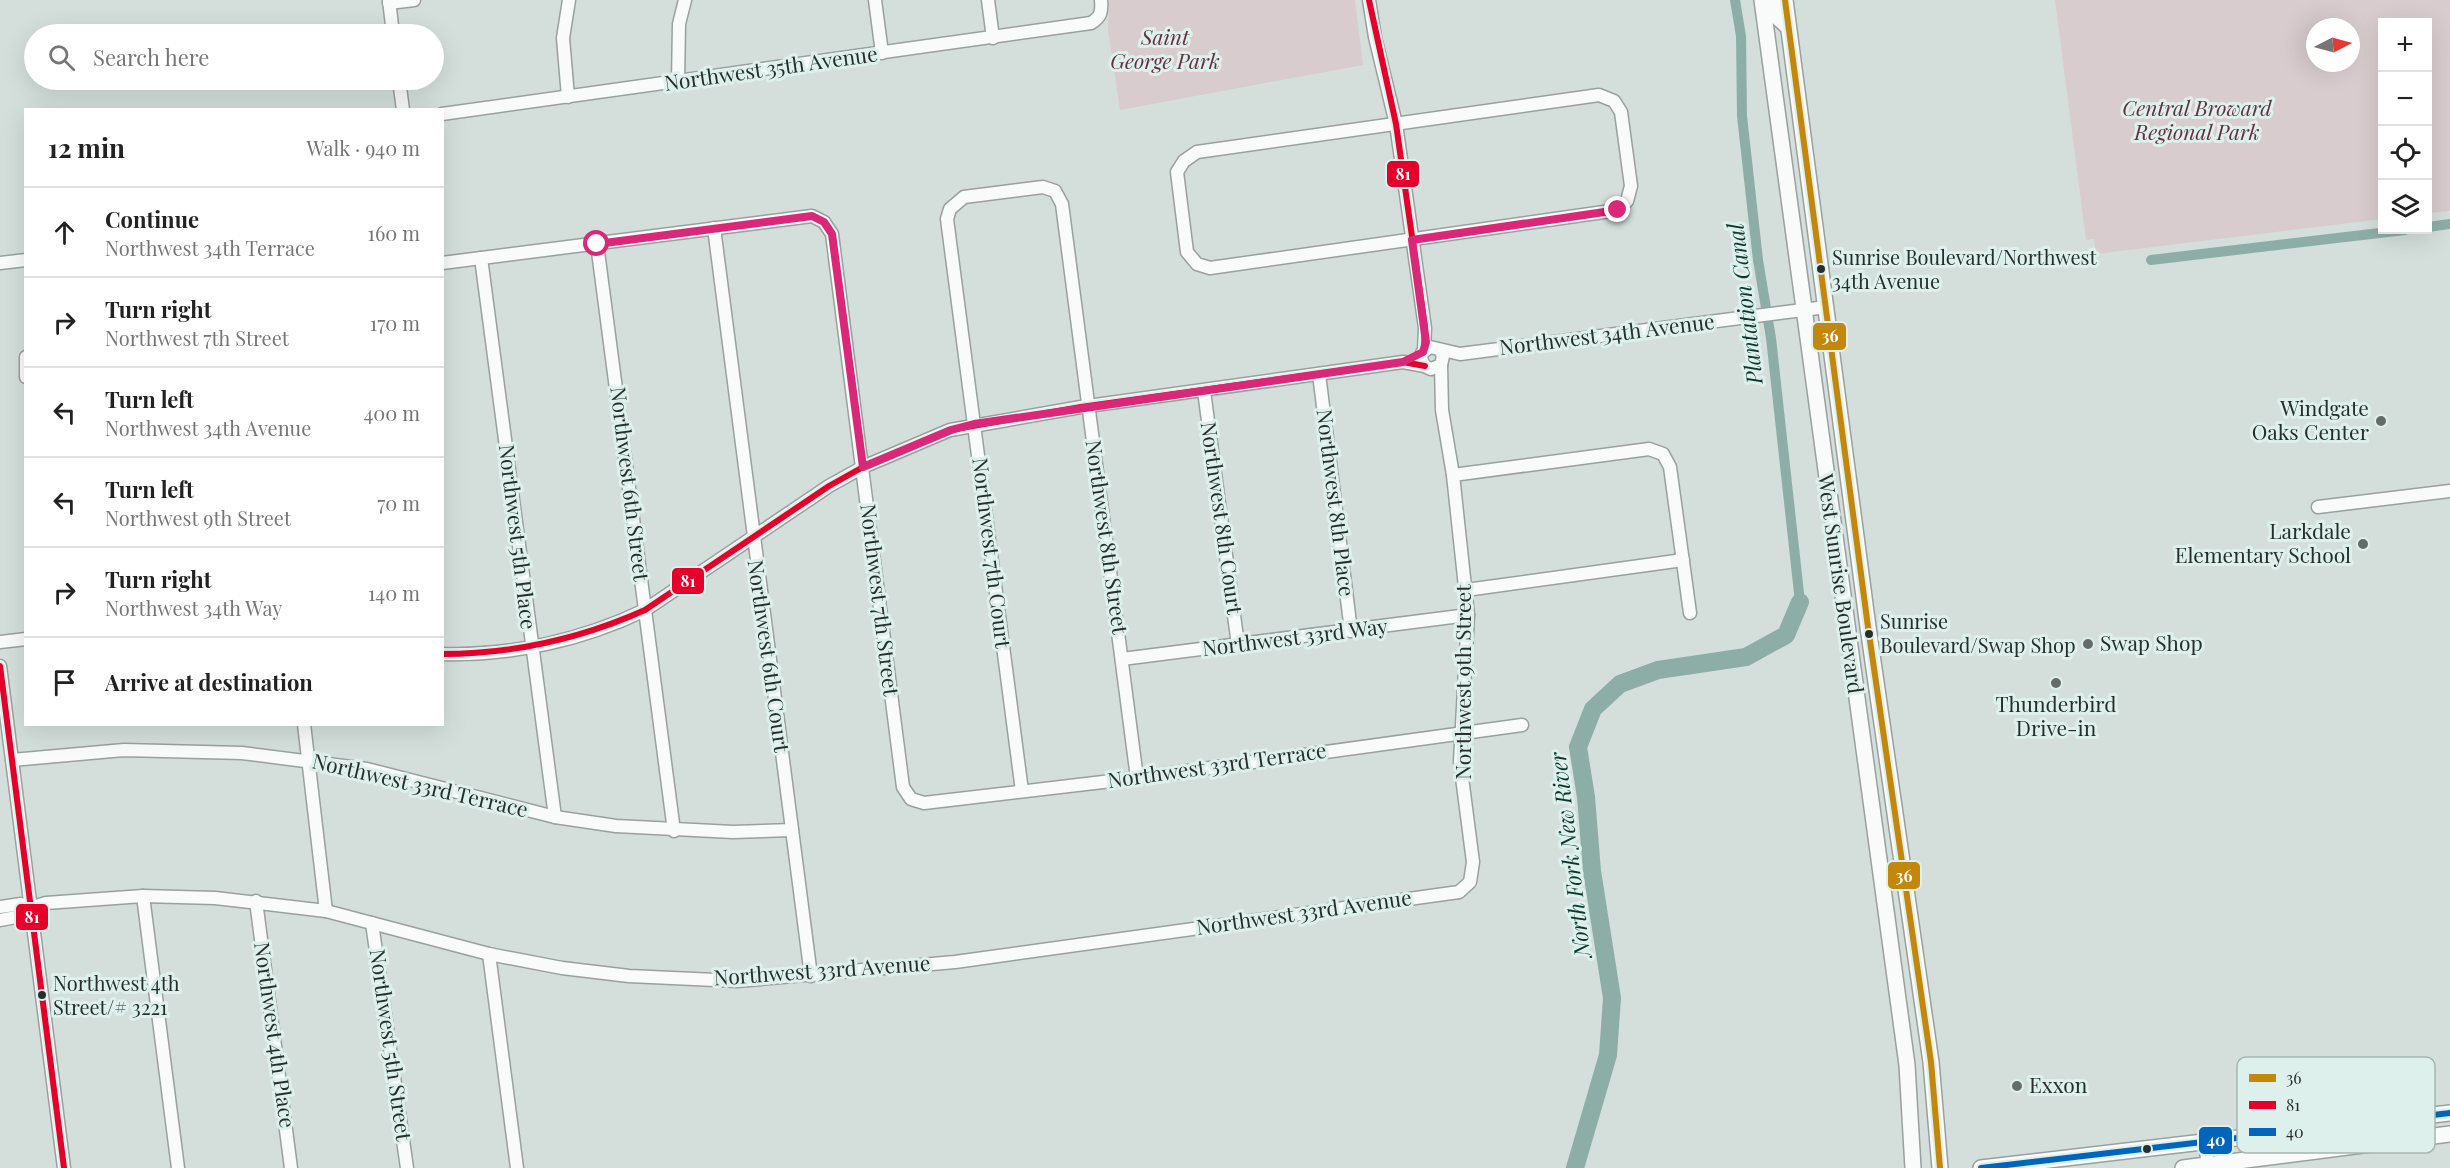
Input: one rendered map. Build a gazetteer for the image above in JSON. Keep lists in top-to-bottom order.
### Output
{
  "streets": {
    "main road": ["West Sunrise Boulevard"],
    "street": [
      "Northwest 35th Avenue",
      "Northwest 34th Avenue",
      "Northwest 6th Street",
      "Northwest 8th Place",
      "Northwest 8th Court",
      "Northwest 5th Place",
      "Northwest 8th Street",
      "Northwest 7th Court",
      "Northwest 7th Street",
      "Northwest 33rd Way",
      "Northwest 6th Court",
      "Northwest 9th Street",
      "Northwest 33rd Terrace",
      "Northwest 33rd Avenue",
      "Northwest 4th Place",
      "Northwest 5th Street"
    ]
  },
  "crossings": [
    ["Northwest 34th Avenue", "West Sunrise Boulevard"],
    ["Northwest 34th Avenue", "Northwest 9th Street"],
    ["Northwest 6th Street", "Northwest 33rd Terrace"],
    ["Northwest 8th Place", "Northwest 33rd Way"],
    ["Northwest 8th Court", "Northwest 33rd Way"],
    ["Northwest 5th Place", "Northwest 33rd Terrace"],
    ["Northwest 8th Street", "Northwest 7th Court"],
    ["Northwest 8th Street", "Northwest 33rd Way"],
    ["Northwest 8th Street", "Northwest 33rd Terrace"],
    ["Northwest 7th Court", "Northwest 33rd Terrace"],
    ["Northwest 7th Street", "Northwest 6th Court"],
    ["Northwest 7th Street", "Northwest 33rd Terrace"],
    ["Northwest 33rd Way", "Northwest 9th Street"],
    ["Northwest 6th Court", "Northwest 33rd Terrace"],
    ["Northwest 6th Court", "Northwest 33rd Avenue"],
    ["Northwest 9th Street", "Northwest 33rd Terrace"],
    ["Northwest 9th Street", "Northwest 33rd Avenue"],
    ["Northwest 33rd Avenue", "Northwest 4th Place"],
    ["Northwest 33rd Avenue", "Northwest 5th Street"]
  ],
  "water": ["Plantation Canal", "North Fork New River"],
  "parks": ["Saint George Park", "Central Broward Regional Park"],
  "places": [
    "Sunrise Boulevard/Northwest 34th Avenue",
    "Windgate Oaks Center",
    "Larkdale Elementary School",
    "Sunrise Boulevard/Swap Shop",
    "Swap Shop",
    "Thunderbird Drive-in",
    "Northwest 4th Street/# 3221",
    "Exxon"
  ],
  "lines": ["transit line 36", "transit line 81", "transit line 40"],
  "legend": ["36", "81", "40"],
  "north": "right",
  "page": {
    "map_buttons": ["+", "−"],
    "search": "Search here",
    "heading": ["12 min", "Walk · 940 m"],
    "list": [
      ["Continue", "Northwest 34th Terrace", "160 m"],
      ["Turn right", "Northwest 7th Street", "170 m"],
      ["Turn left", "Northwest 34th Avenue", "400 m"],
      ["Turn left", "Northwest 9th Street", "70 m"],
      ["Turn right", "Northwest 34th Way", "140 m"],
      "Arrive at destination"
    ]
  }
}
